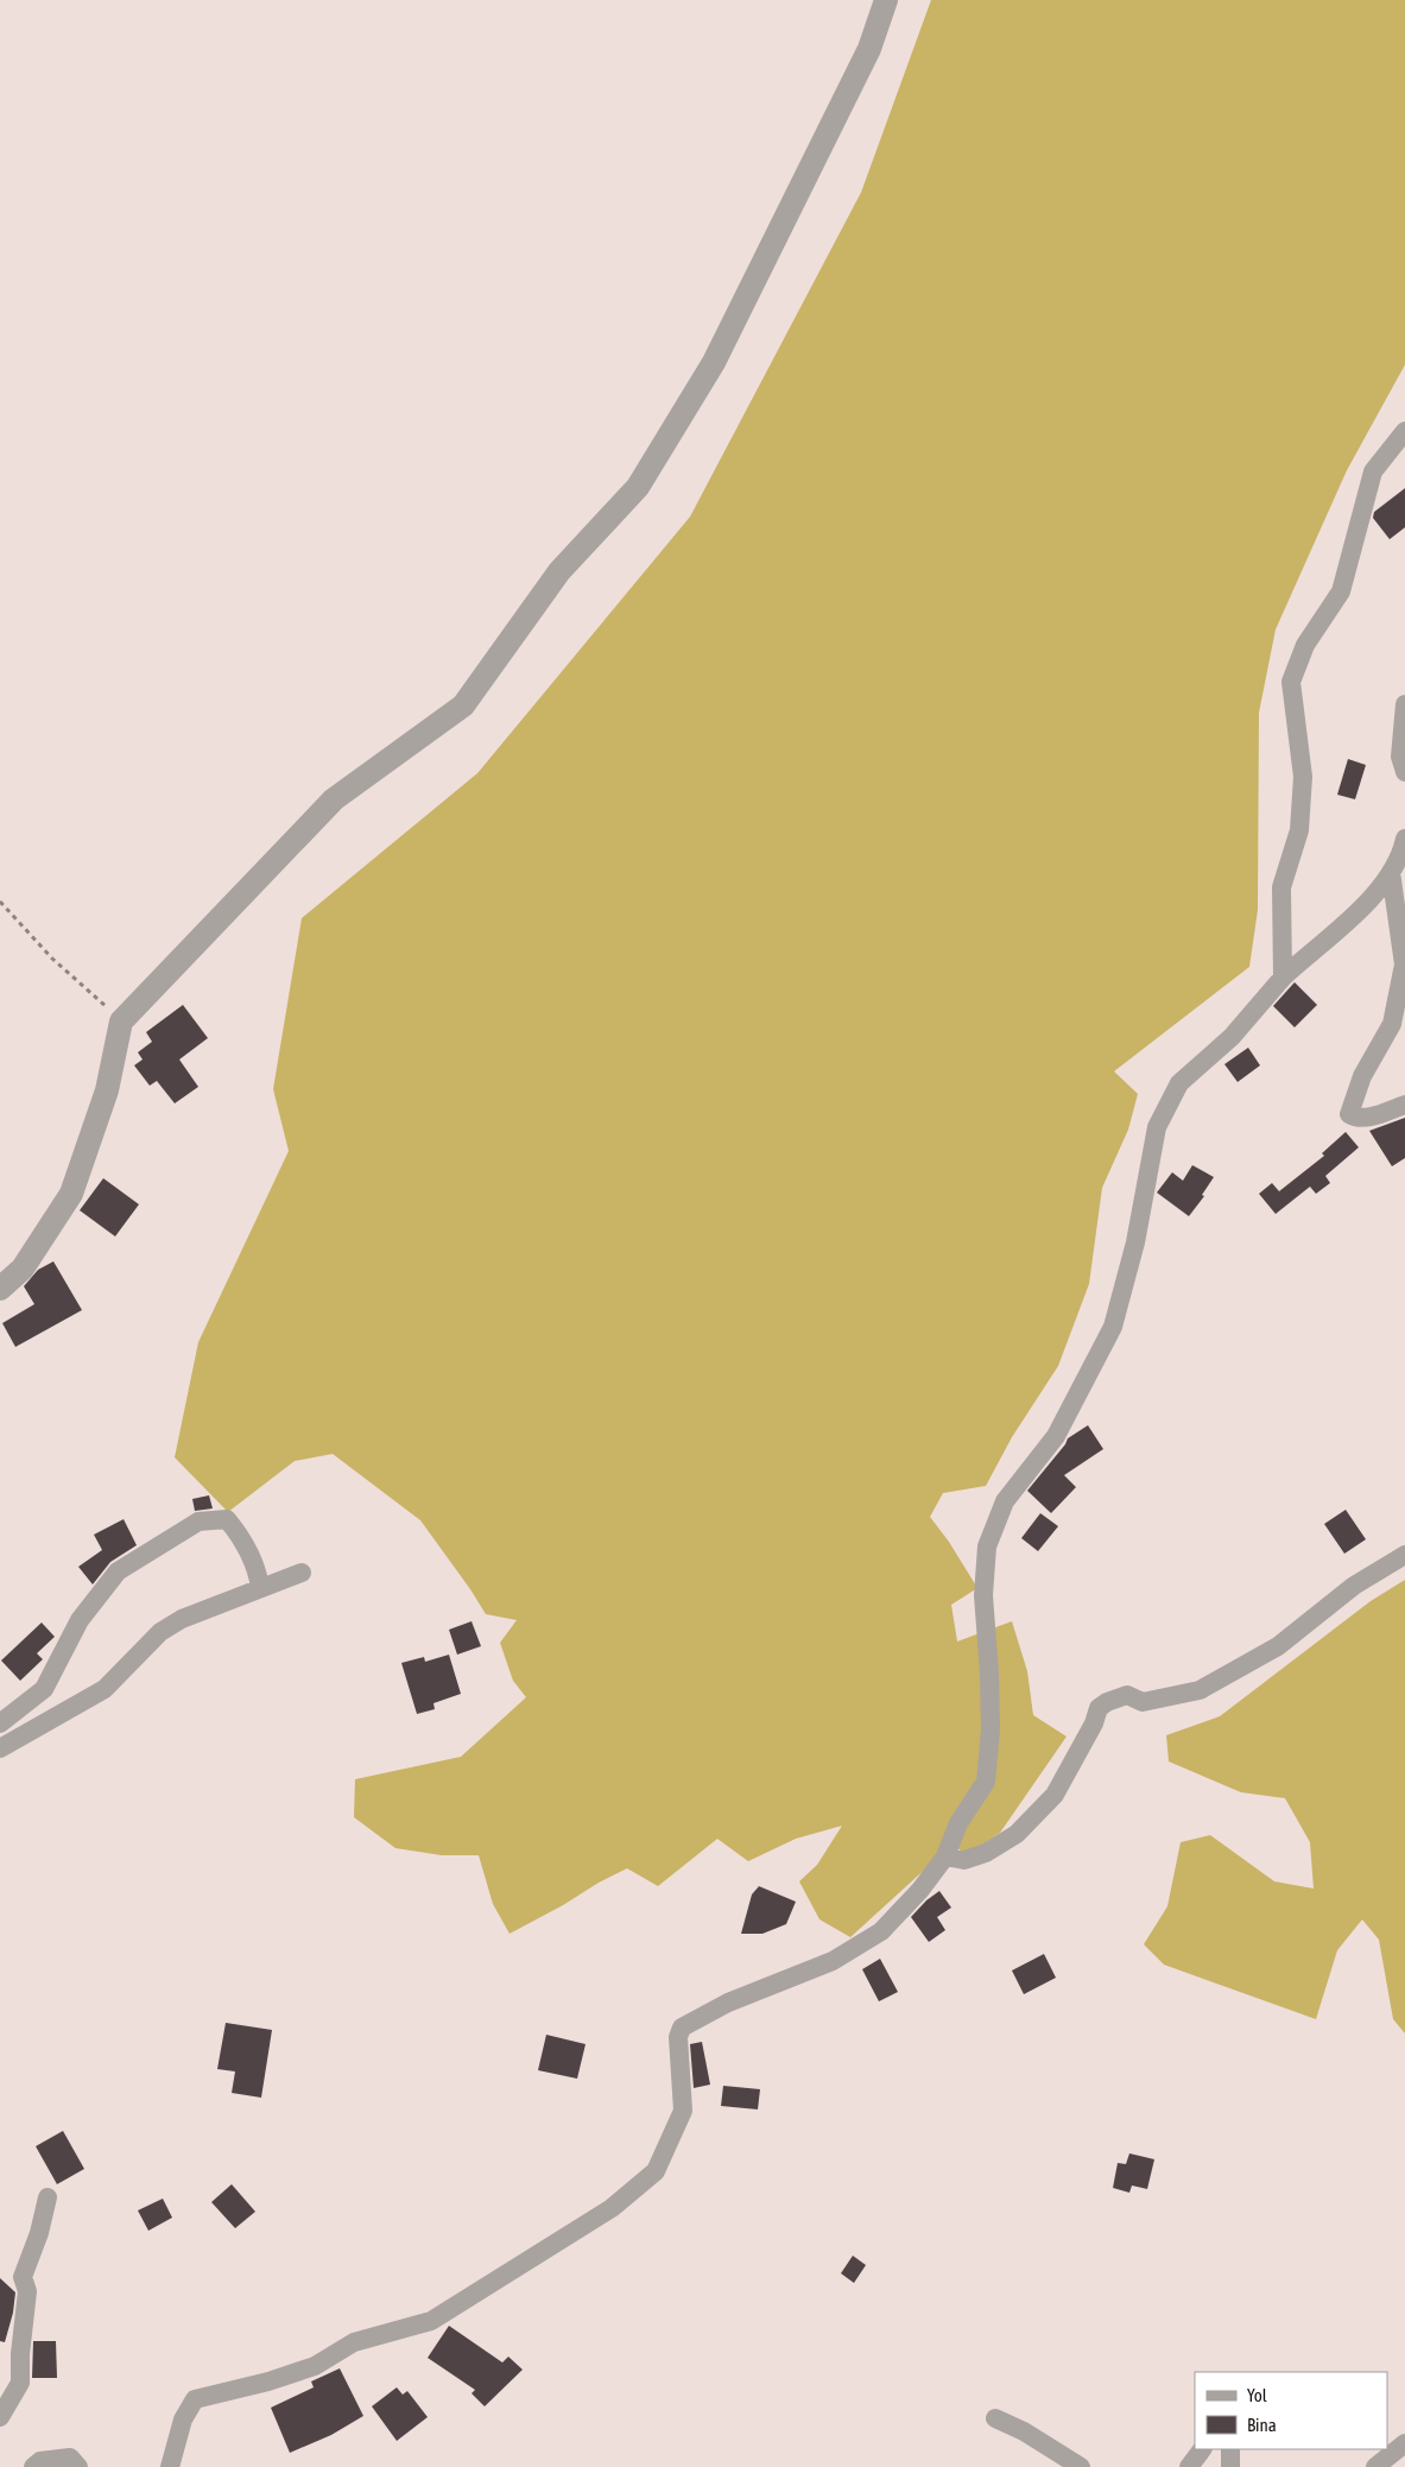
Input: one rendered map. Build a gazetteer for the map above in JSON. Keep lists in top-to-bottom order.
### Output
{
  "legend": ["Yol", "Bina"]
}
